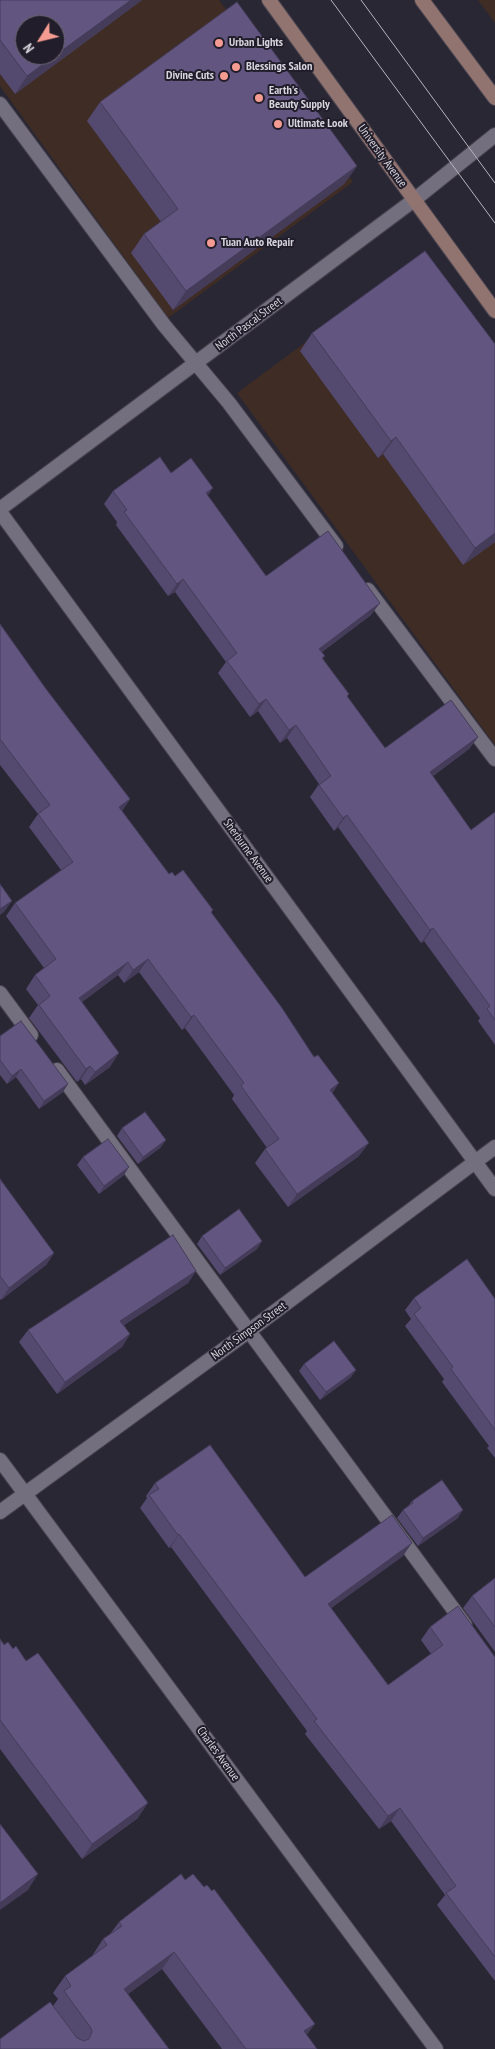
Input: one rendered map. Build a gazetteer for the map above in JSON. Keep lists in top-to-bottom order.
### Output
{
  "streets": {
    "main road": ["University Avenue"],
    "street": [
      "North Pascal Street",
      "Sherburne Avenue",
      "North Simpson Street",
      "Charles Avenue"
    ]
  },
  "crossings": [
    ["University Avenue", "North Pascal Street"],
    ["North Pascal Street", "Sherburne Avenue"],
    ["Sherburne Avenue", "North Simpson Street"],
    ["North Simpson Street", "Charles Avenue"]
  ],
  "places": [
    "Urban Lights",
    "Blessings Salon",
    "Divine Cuts",
    "Earth's Beauty Supply",
    "Ultimate Look",
    "Tuan Auto Repair"
  ],
  "north": "bottom left"
}
